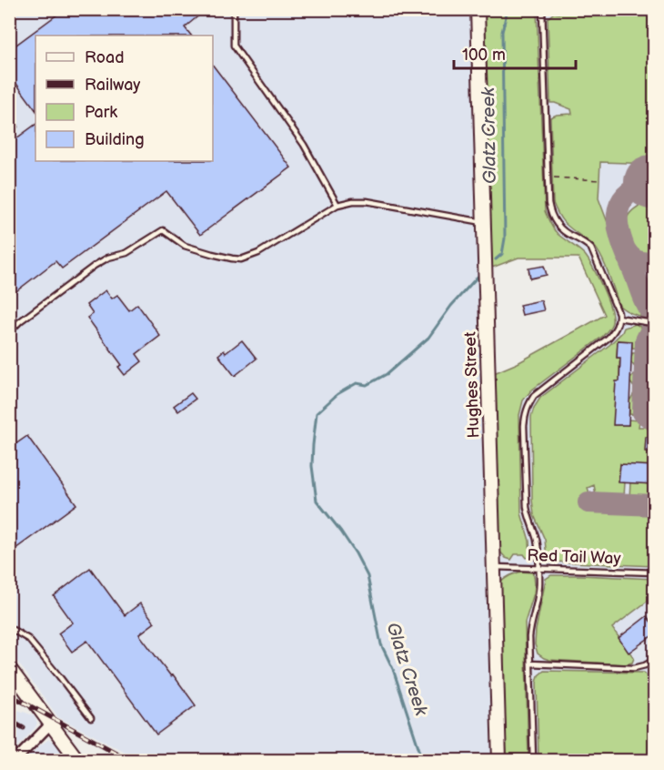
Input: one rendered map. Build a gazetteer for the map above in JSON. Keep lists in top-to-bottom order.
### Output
{
  "streets": {
    "street": ["Hughes Street"],
    "lane": ["Red Tail Way"]
  },
  "crossings": [
    ["Hughes Street", "Red Tail Way"]
  ],
  "water": ["Glatz Creek"],
  "legend": [
    "Road",
    "Railway",
    "Park",
    "Building"
  ],
  "scale_bar": "100 m"
}
